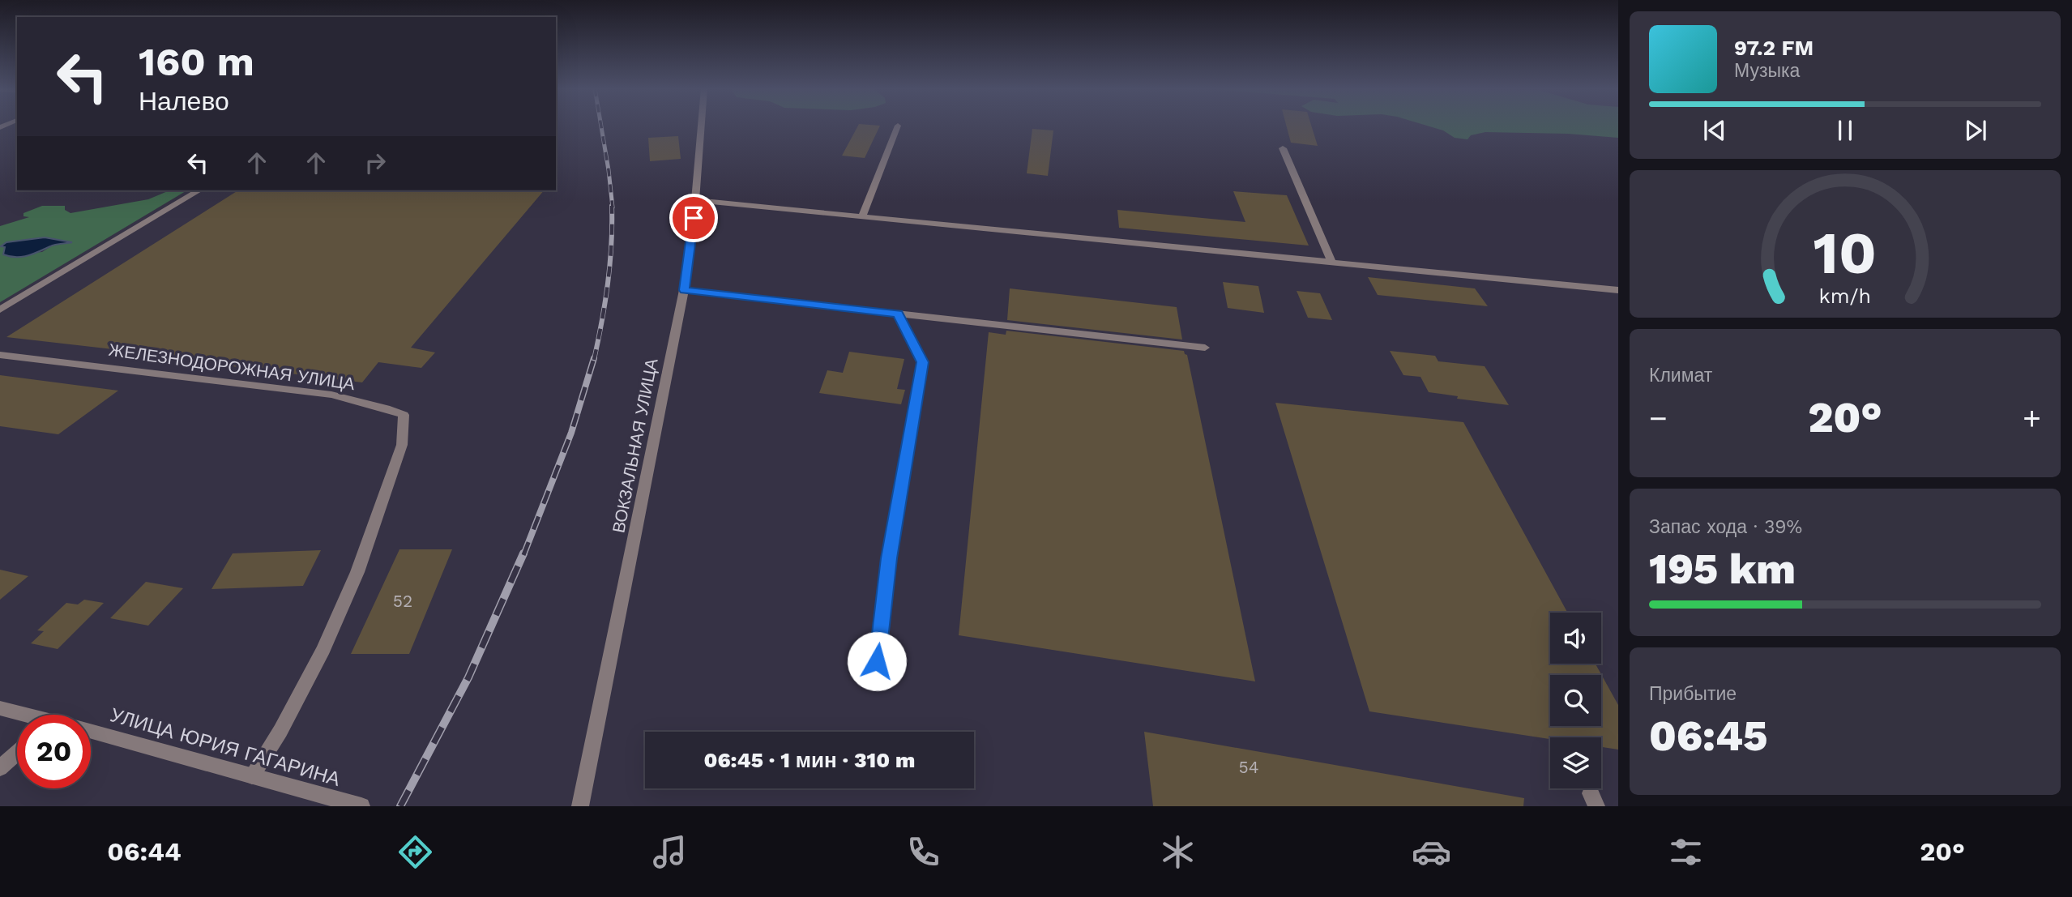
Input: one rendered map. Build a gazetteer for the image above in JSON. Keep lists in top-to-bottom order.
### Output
{
  "streets": {
    "street": ["ЖЕЛЕЗНОДОРОЖНАЯ УЛИЦА", "ВОКЗАЛЬНАЯ УЛИЦА", "УЛИЦА ЮРИЯ ГАГАРИНА"]
  },
  "crossings": [
    ["ЖЕЛЕЗНОДОРОЖНАЯ УЛИЦА", "УЛИЦА ЮРИЯ ГАГАРИНА"]
  ],
  "house_numbers": ["52", "54"],
  "page": {
    "turn": ["160 m", "Налево"],
    "song": ["97.2 FM", "Музыка"],
    "tile": [
      "Климат",
      ["Запас хода · 39%", "195 km"],
      ["Прибытие", "06:45"]
    ],
    "heat": ["−", "20°", "+"],
    "limit": "20",
    "trip": "06:45 · 1 мин · 310 m",
    "tabs": ["06:44", "20°"],
    "gauge": ["10", "km/h"]
  }
}
